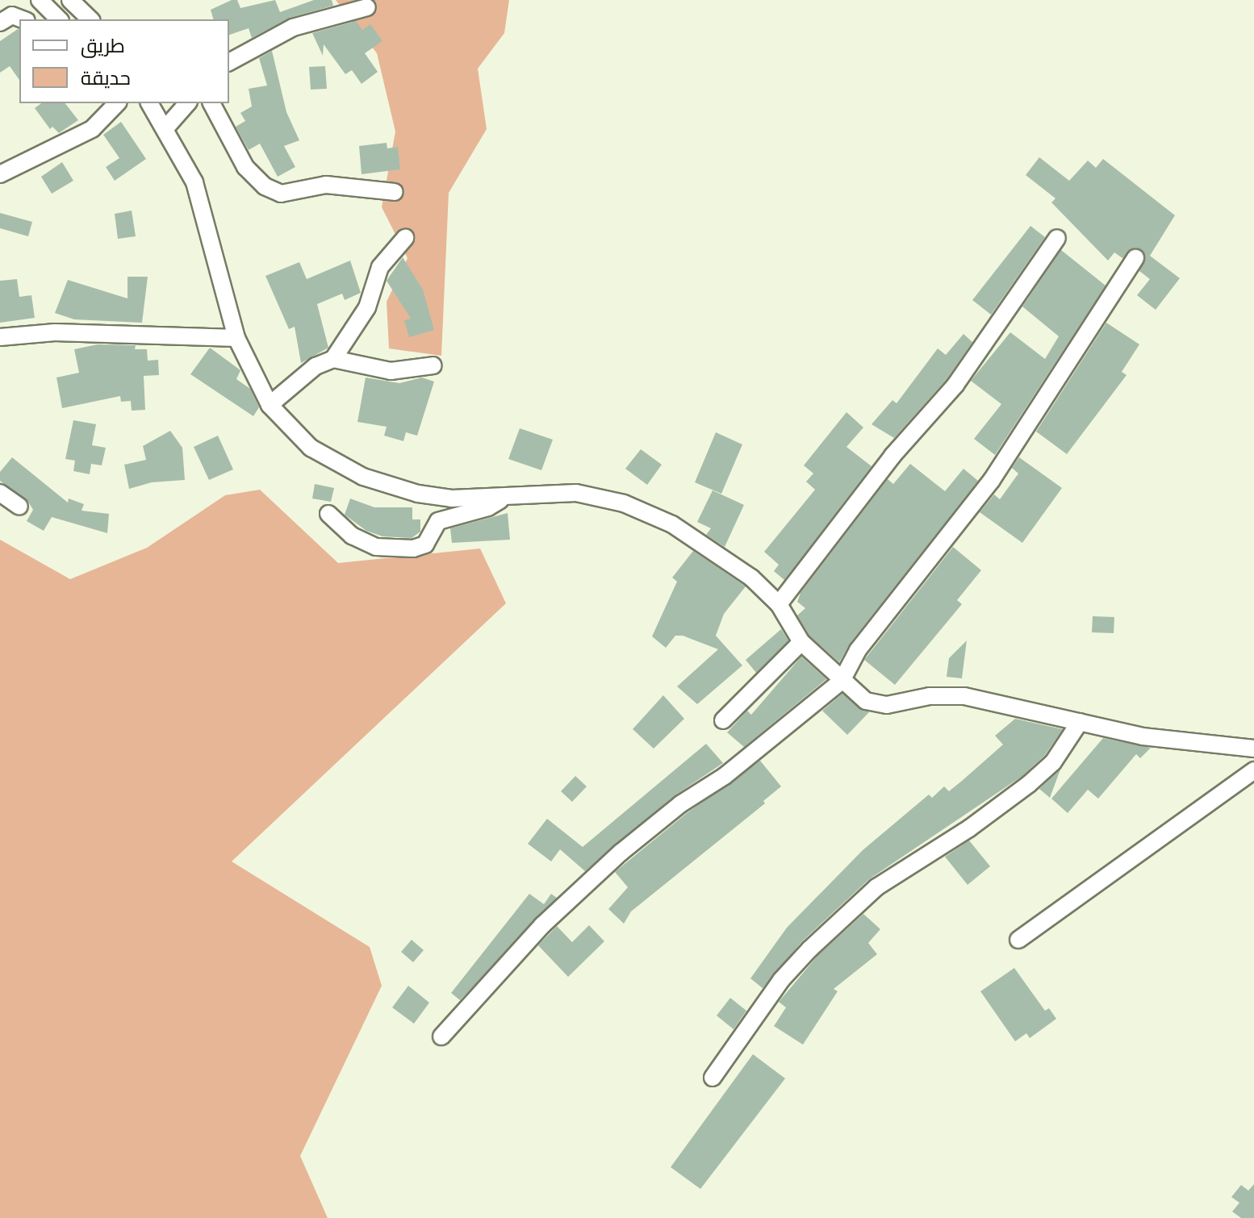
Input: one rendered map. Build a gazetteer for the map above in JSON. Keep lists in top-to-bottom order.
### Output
{
  "legend": ["طريق", "حديقة"]
}
